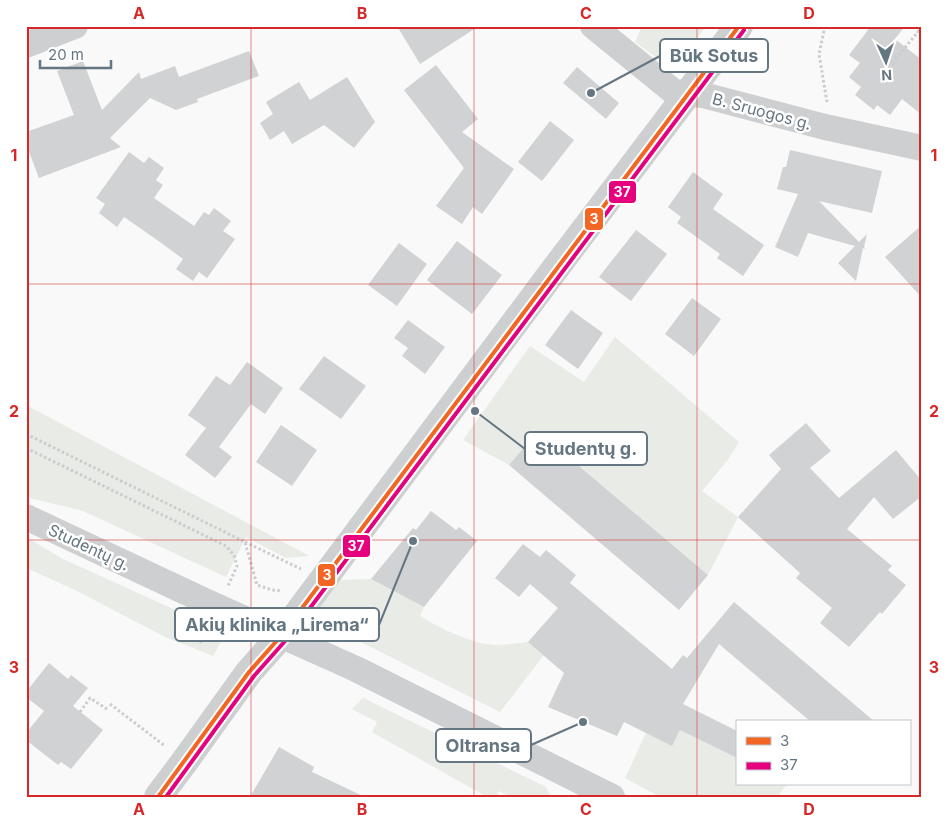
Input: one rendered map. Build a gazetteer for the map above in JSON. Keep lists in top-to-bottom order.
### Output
{
  "streets": {
    "street": ["B. Sruogos g.", "Studentų g."]
  },
  "places": [
    "Būk Sotus",
    "Studentų g.",
    "Akių klinika „Lirema“",
    "Oltransa"
  ],
  "lines": ["transit line 3", "transit line 37"],
  "legend": ["3", "37"],
  "scale_bar": "20 m",
  "north": "bottom",
  "grid": {
    "columns": [
      "A",
      "B",
      "C",
      "D"
    ],
    "rows": ["1", "2", "3"]
  }
}
